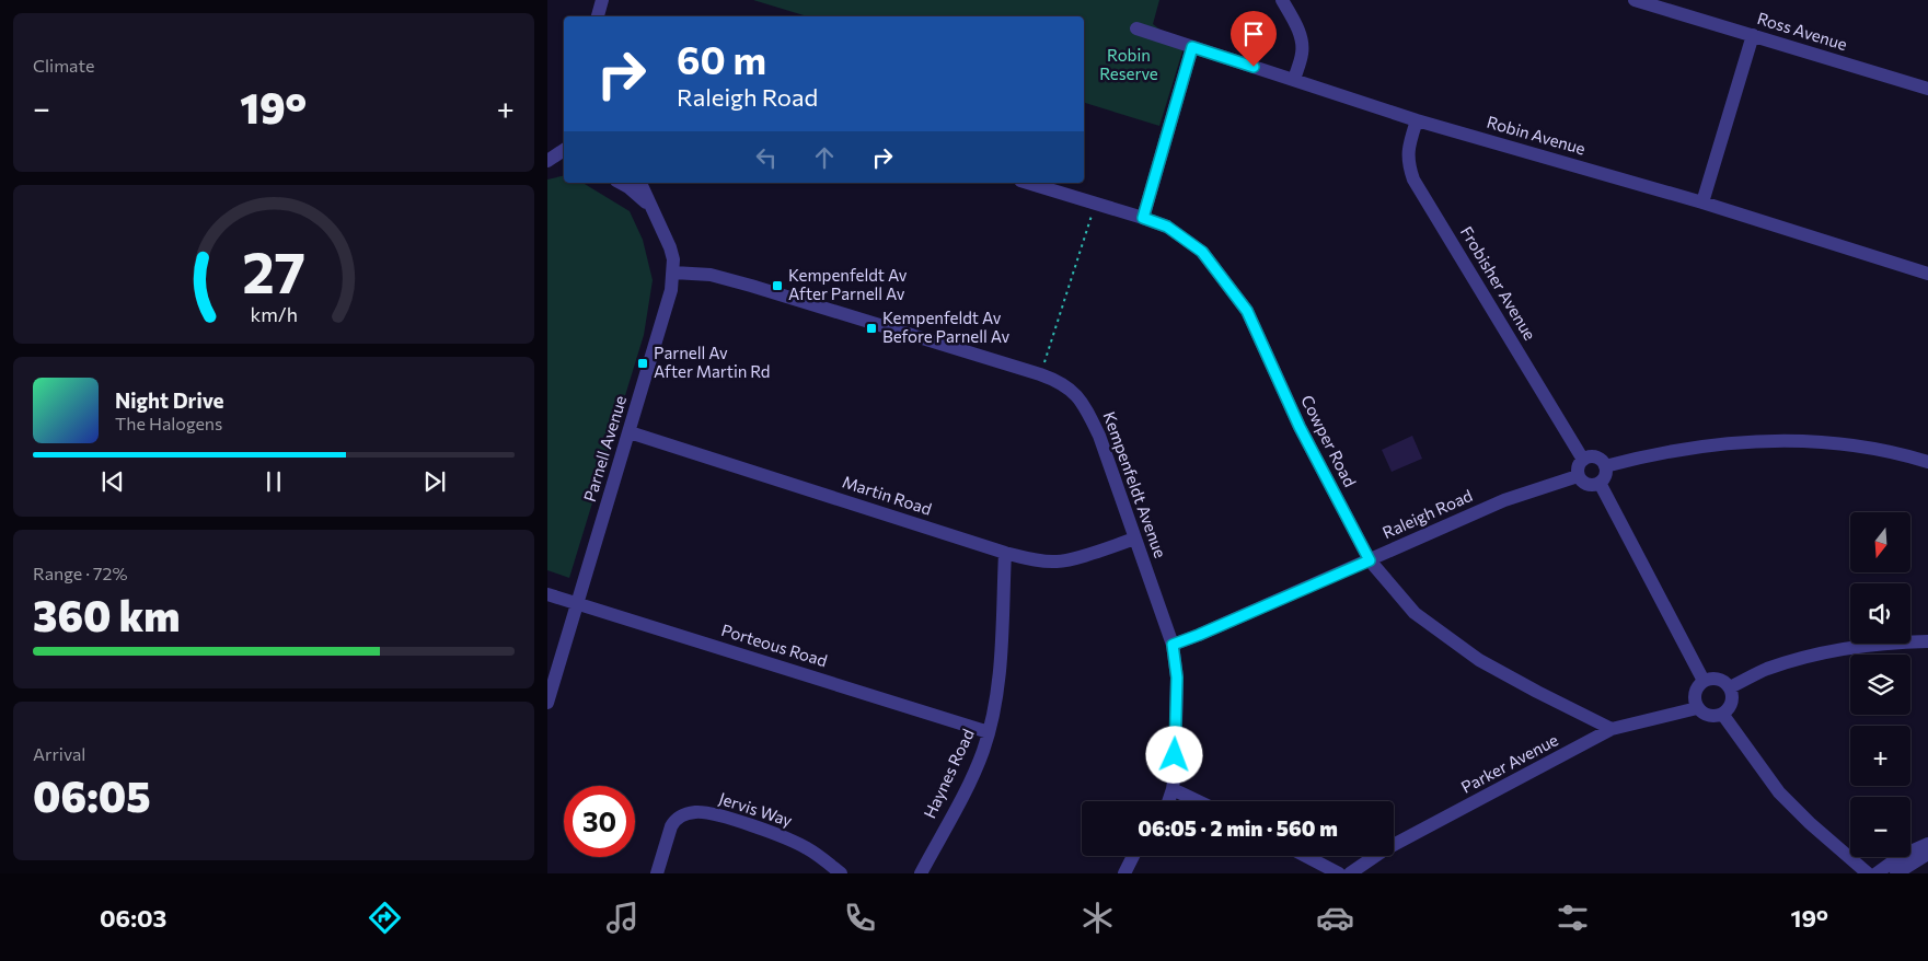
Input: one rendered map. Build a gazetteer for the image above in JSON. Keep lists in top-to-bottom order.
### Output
{
  "streets": {
    "street": [
      "Ross Avenue",
      "Robin Avenue",
      "Frobisher Avenue",
      "Cowper Road",
      "Parnell Avenue",
      "Kempenfeldt Avenue",
      "Martin Road",
      "Raleigh Road",
      "Porteous Road",
      "Parker Avenue",
      "Haynes Road",
      "Jervis Way"
    ]
  },
  "crossings": [
    ["Robin Avenue", "Frobisher Avenue"],
    ["Frobisher Avenue", "Raleigh Road"],
    ["Cowper Road", "Raleigh Road"],
    ["Cowper Road", "Parker Avenue"],
    ["Parnell Avenue", "Kempenfeldt Avenue"],
    ["Parnell Avenue", "Martin Road"],
    ["Parnell Avenue", "Porteous Road"],
    ["Kempenfeldt Avenue", "Martin Road"],
    ["Kempenfeldt Avenue", "Raleigh Road"],
    ["Martin Road", "Haynes Road"],
    ["Porteous Road", "Haynes Road"]
  ],
  "parks": ["Robin Reserve"],
  "places": {
    "transit": ["Kempenfeldt Av After Parnell Av", "Kempenfeldt Av Before Parnell Av", "Parnell Av After Martin Rd"]
  },
  "north": "bottom",
  "page": {
    "tile": [
      "Climate",
      ["Range · 72%", "360 km"],
      ["Arrival", "06:05"]
    ],
    "turn": ["60 m", "Raleigh Road"],
    "heat": ["−", "19°", "+"],
    "song": ["Night Drive", "The Halogens"],
    "map_buttons": ["+", "−"],
    "limit": "30",
    "trip": "06:05 · 2 min · 560 m",
    "tabs": ["06:03", "19°"],
    "gauge": ["27", "km/h"]
  }
}
